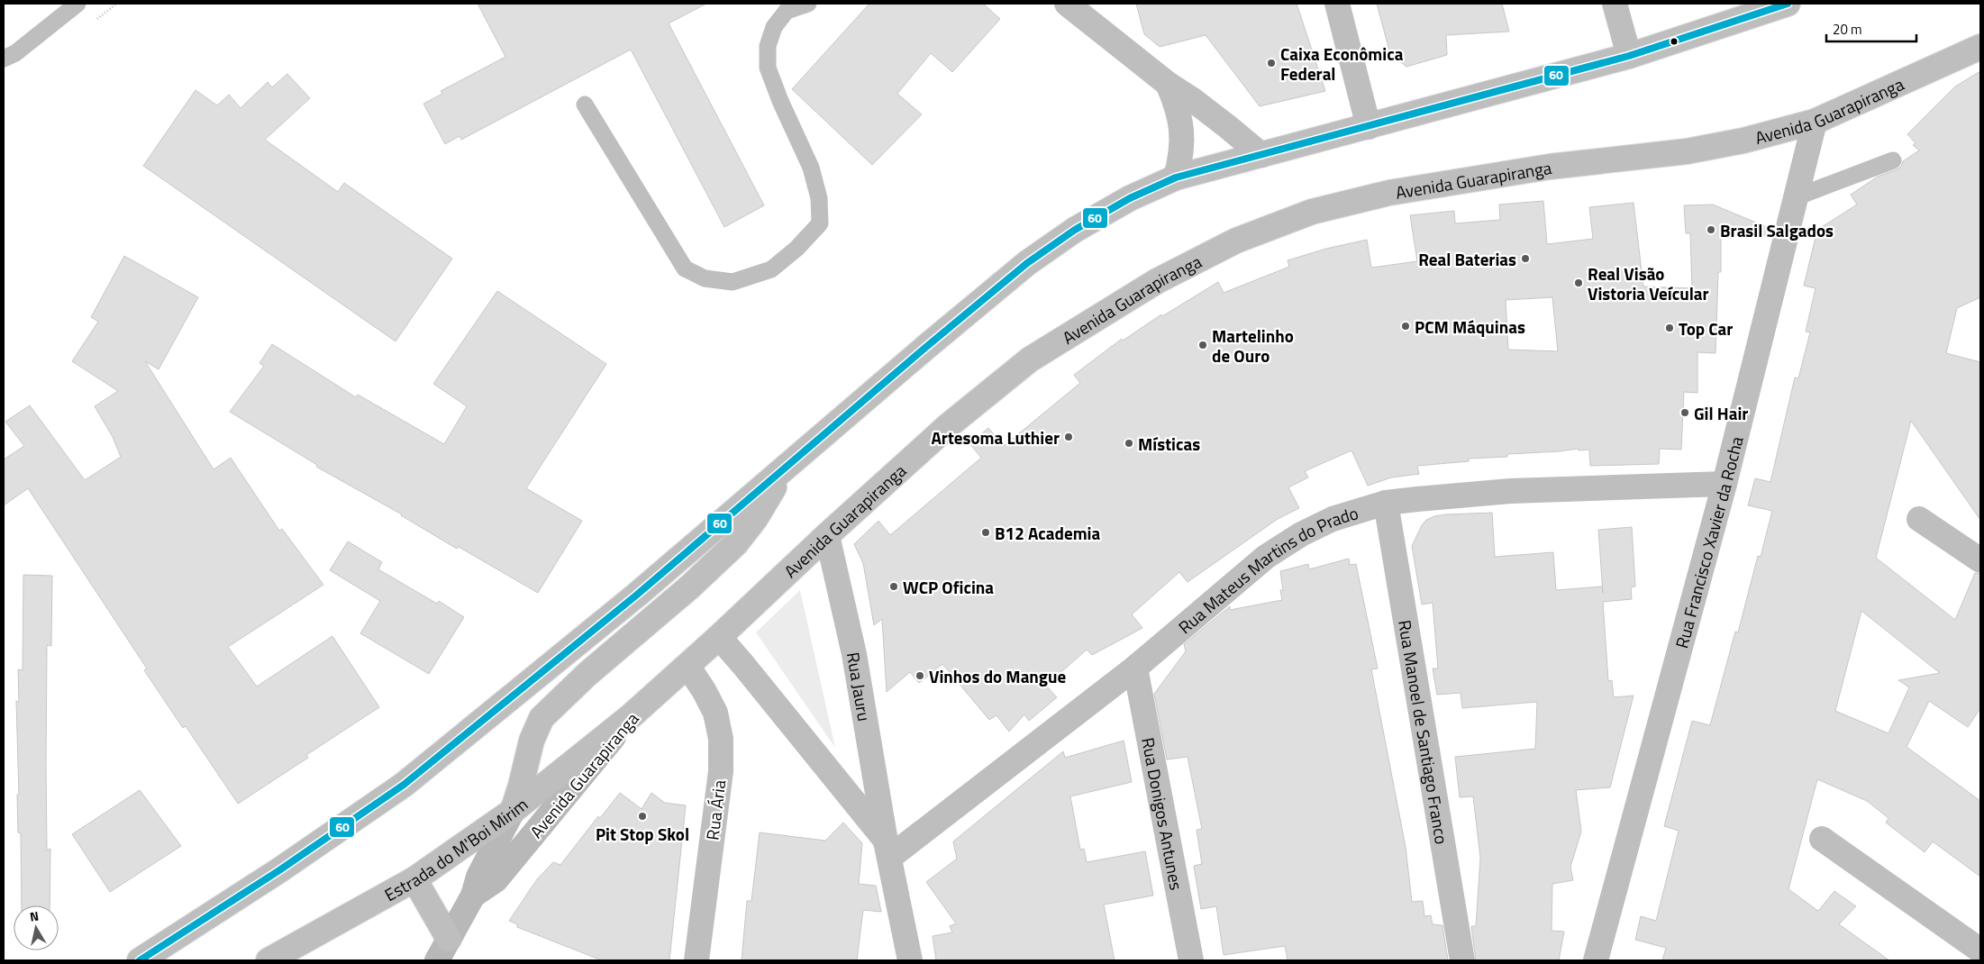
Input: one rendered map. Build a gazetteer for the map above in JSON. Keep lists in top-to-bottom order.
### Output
{
  "streets": {
    "main road": [
      "Avenida Guarapiranga",
      "Rua Francisco Xavier da Rocha",
      "Rua Mateus Martins do Prado",
      "Rua Jauru",
      "Rua Manoel de Santiago Franco",
      "Rua Ária",
      "Rua Donigos Antunes",
      "Estrada do M'Boi Mirim"
    ]
  },
  "crossings": [
    ["Avenida Guarapiranga", "Rua Francisco Xavier da Rocha"],
    ["Avenida Guarapiranga", "Rua Jauru"],
    ["Avenida Guarapiranga", "Rua Ária"],
    ["Avenida Guarapiranga", "Estrada do M'Boi Mirim"],
    ["Rua Francisco Xavier da Rocha", "Rua Mateus Martins do Prado"],
    ["Rua Mateus Martins do Prado", "Rua Jauru"],
    ["Rua Mateus Martins do Prado", "Rua Manoel de Santiago Franco"],
    ["Rua Mateus Martins do Prado", "Rua Donigos Antunes"]
  ],
  "places": [
    "Caixa Econômica Federal",
    "Brasil Salgados",
    "Real Baterias",
    "Real Visão Vistoria Veícular",
    "PCM Máquinas",
    "Top Car",
    "Martelinho de Ouro",
    "Gil Hair",
    "Artesoma Luthier",
    "Místicas",
    "B12 Academia",
    "WCP Oficina",
    "Vinhos do Mangue",
    "Pit Stop Skol"
  ],
  "lines": ["transit line 60"],
  "scale_bar": "20 m",
  "north": "top"
}
